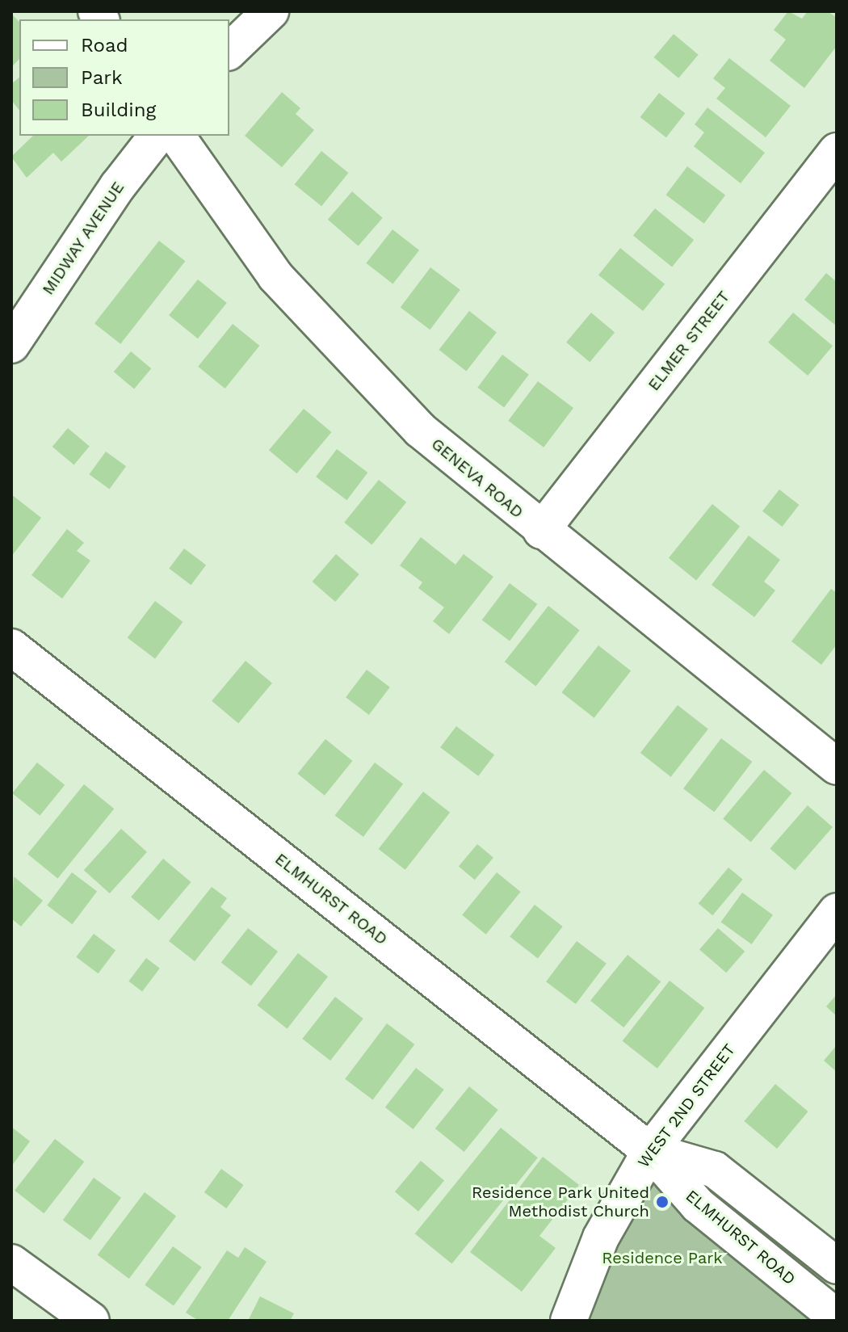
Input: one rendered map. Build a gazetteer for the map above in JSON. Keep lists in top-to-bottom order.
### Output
{
  "streets": {
    "street": [
      "MIDWAY AVENUE",
      "ELMER STREET",
      "GENEVA ROAD",
      "ELMHURST ROAD",
      "WEST 2ND STREET"
    ]
  },
  "crossings": [
    ["ELMER STREET", "GENEVA ROAD"],
    ["ELMHURST ROAD", "WEST 2ND STREET"]
  ],
  "parks": ["Residence Park"],
  "places": ["Residence Park United Methodist Church"],
  "legend": ["Road", "Park", "Building"]
}
